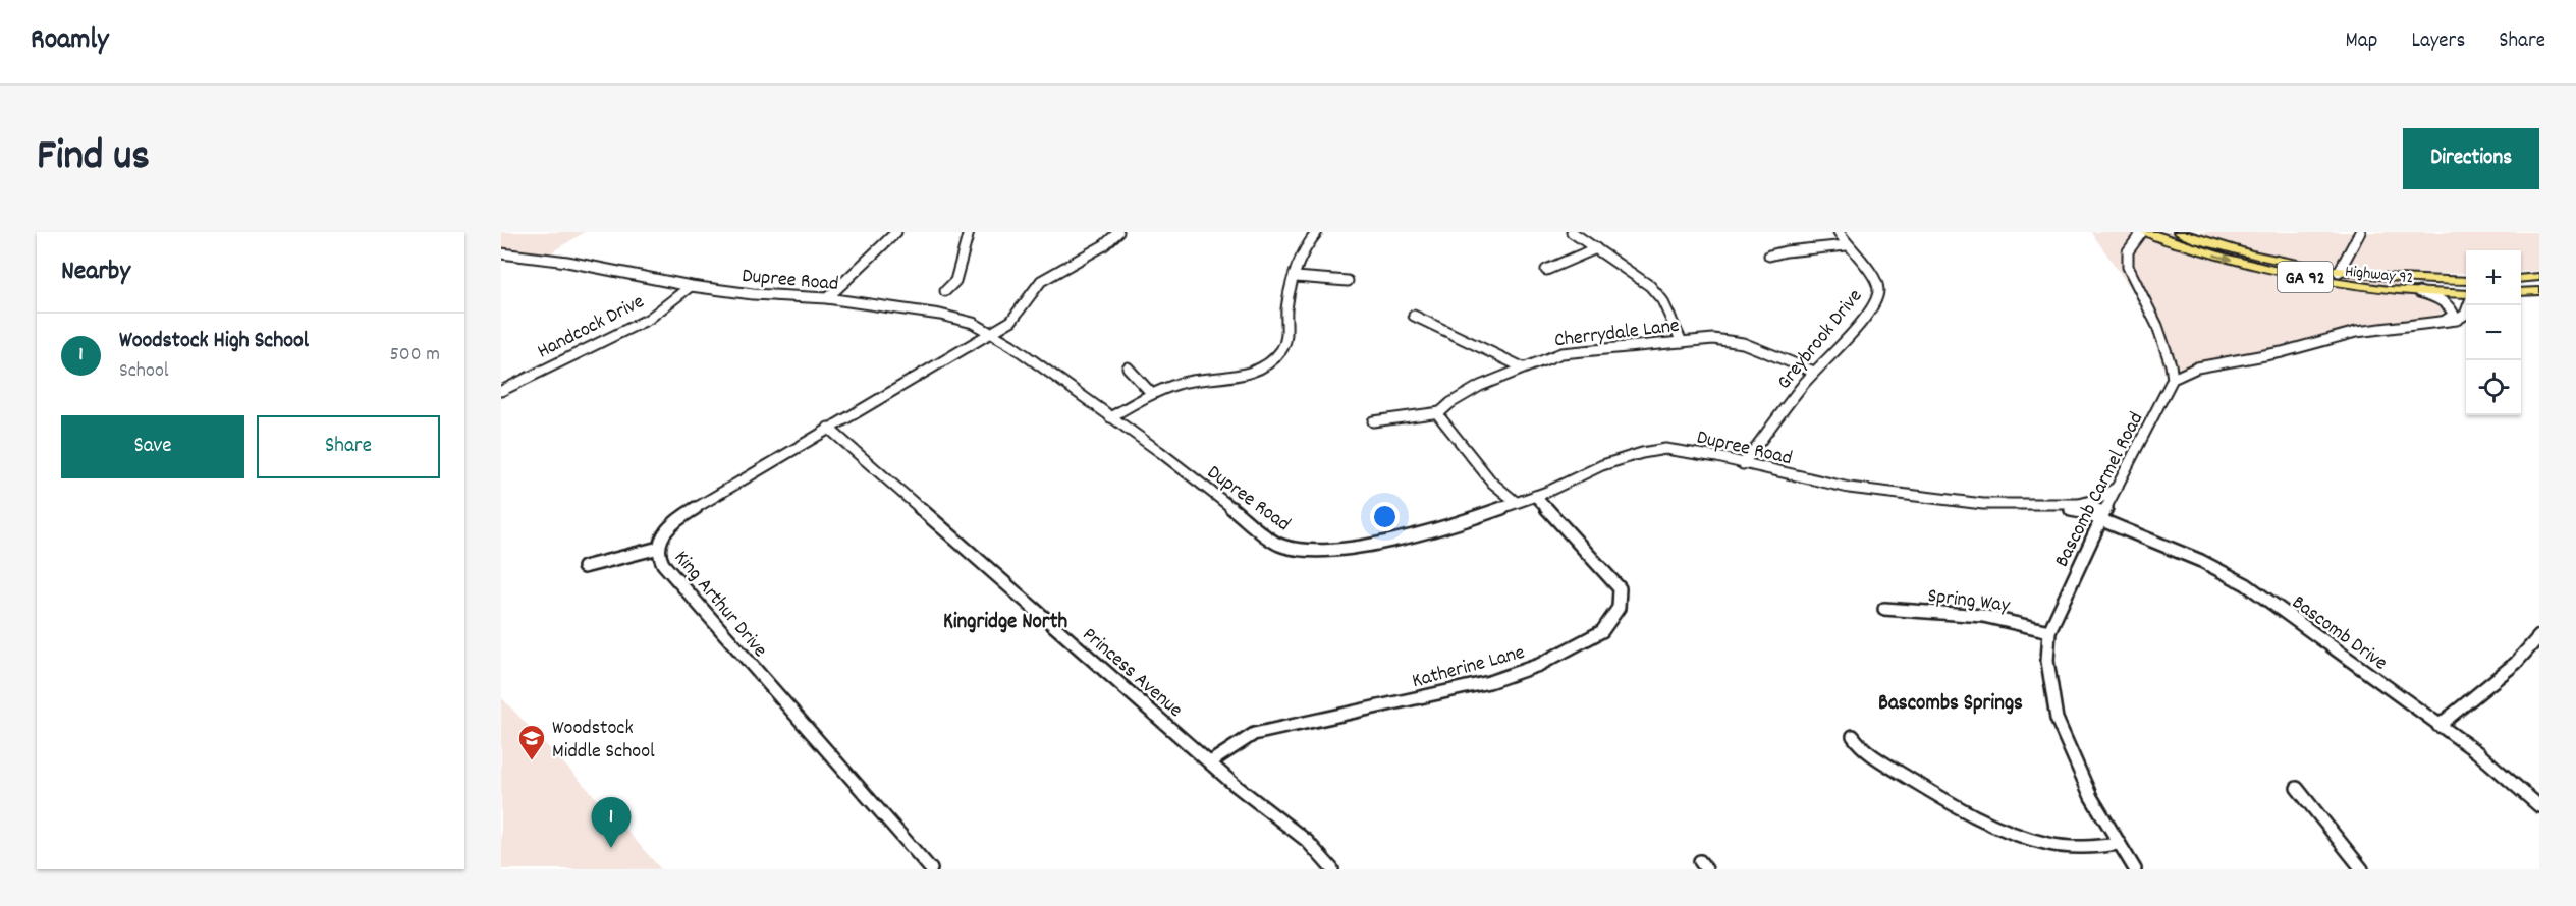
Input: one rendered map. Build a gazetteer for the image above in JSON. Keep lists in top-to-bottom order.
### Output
{
  "streets": {
    "main road": ["Highway 92", "GA 92"],
    "street": [
      "Dupree Road",
      "Handcock Drive",
      "Cherrydale Lane",
      "Greybrook Drive",
      "Bascomb Carmel Road",
      "Spring Way",
      "King Arthur Drive",
      "Bascomb Drive",
      "Katherine Lane",
      "Princess Avenue"
    ]
  },
  "crossings": [
    ["Dupree Road", "Handcock Drive"],
    ["Dupree Road", "Greybrook Drive"],
    ["Dupree Road", "Bascomb Carmel Road"],
    ["Dupree Road", "King Arthur Drive"],
    ["Dupree Road", "Bascomb Drive"],
    ["Dupree Road", "Katherine Lane"],
    ["Cherrydale Lane", "Greybrook Drive"],
    ["Bascomb Carmel Road", "Spring Way"],
    ["Bascomb Carmel Road", "Bascomb Drive"],
    ["King Arthur Drive", "Princess Avenue"],
    ["Katherine Lane", "Princess Avenue"]
  ],
  "districts": ["Kingridge North", "Bascombs Springs"],
  "places": {
    "school or university": ["Woodstock Middle School"]
  },
  "page": {
    "header": "Roamly",
    "nav": ["Map", "Layers", "Share"],
    "title": "Find us",
    "buttons": [
      "Directions",
      ["Save", "Share"]
    ],
    "heading": "Nearby",
    "map_buttons": ["+", "−"],
    "list": [
      {
        "mark": "1",
        "name": "Woodstock High School",
        "note": "School",
        "value": "500 m"
      }
    ],
    "pins": "1"
  }
}
